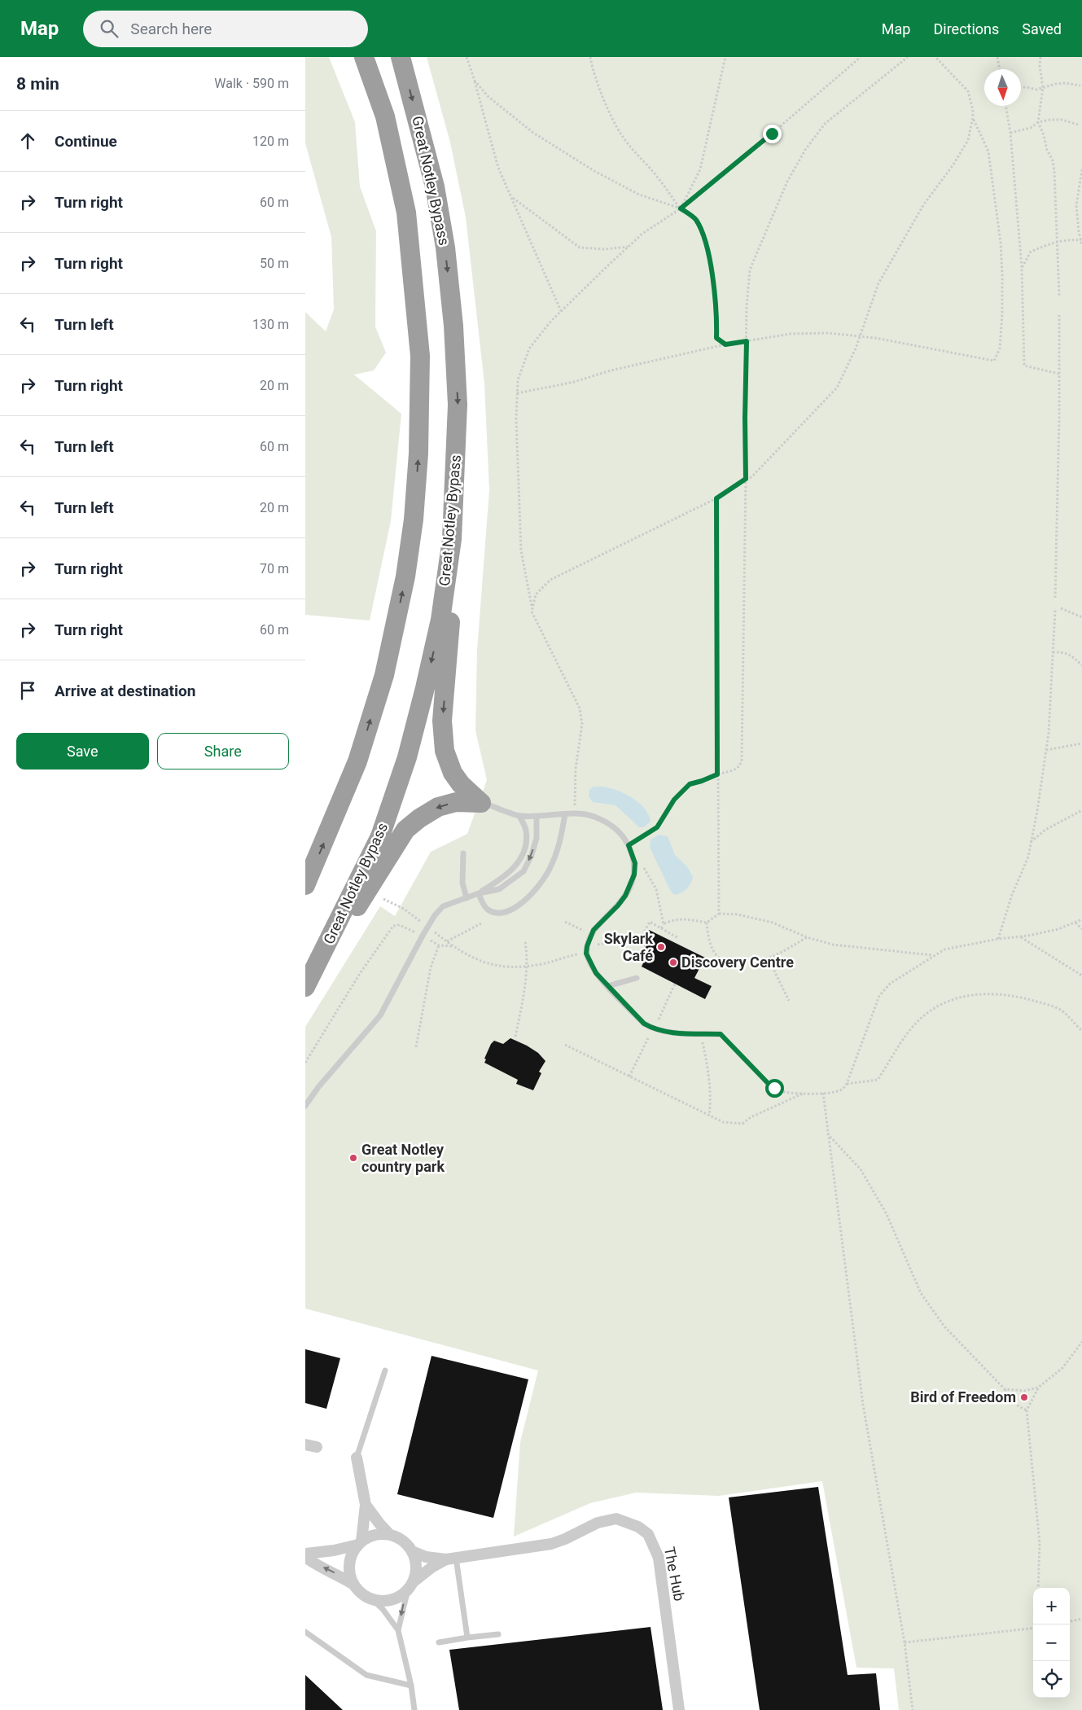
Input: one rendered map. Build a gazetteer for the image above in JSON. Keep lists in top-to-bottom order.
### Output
{
  "streets": {
    "highway": ["Great Notley Bypass"],
    "street": ["The Hub"]
  },
  "places": [
    "Skylark Café",
    "Discovery Centre",
    "Great Notley country park",
    "Bird of Freedom"
  ],
  "north": "bottom",
  "page": {
    "header": "Map",
    "search": "Search here",
    "nav": ["Map", "Directions", "Saved"],
    "heading": ["8 min", "Walk · 590 m"],
    "list": [
      ["Continue", "120 m"],
      ["Turn right", "60 m"],
      ["Turn right", "50 m"],
      ["Turn left", "130 m"],
      ["Turn right", "20 m"],
      ["Turn left", "60 m"],
      ["Turn left", "20 m"],
      ["Turn right", "70 m"],
      ["Turn right", "60 m"],
      "Arrive at destination"
    ],
    "buttons": ["Save", "Share"],
    "map_buttons": ["+", "−"]
  }
}
